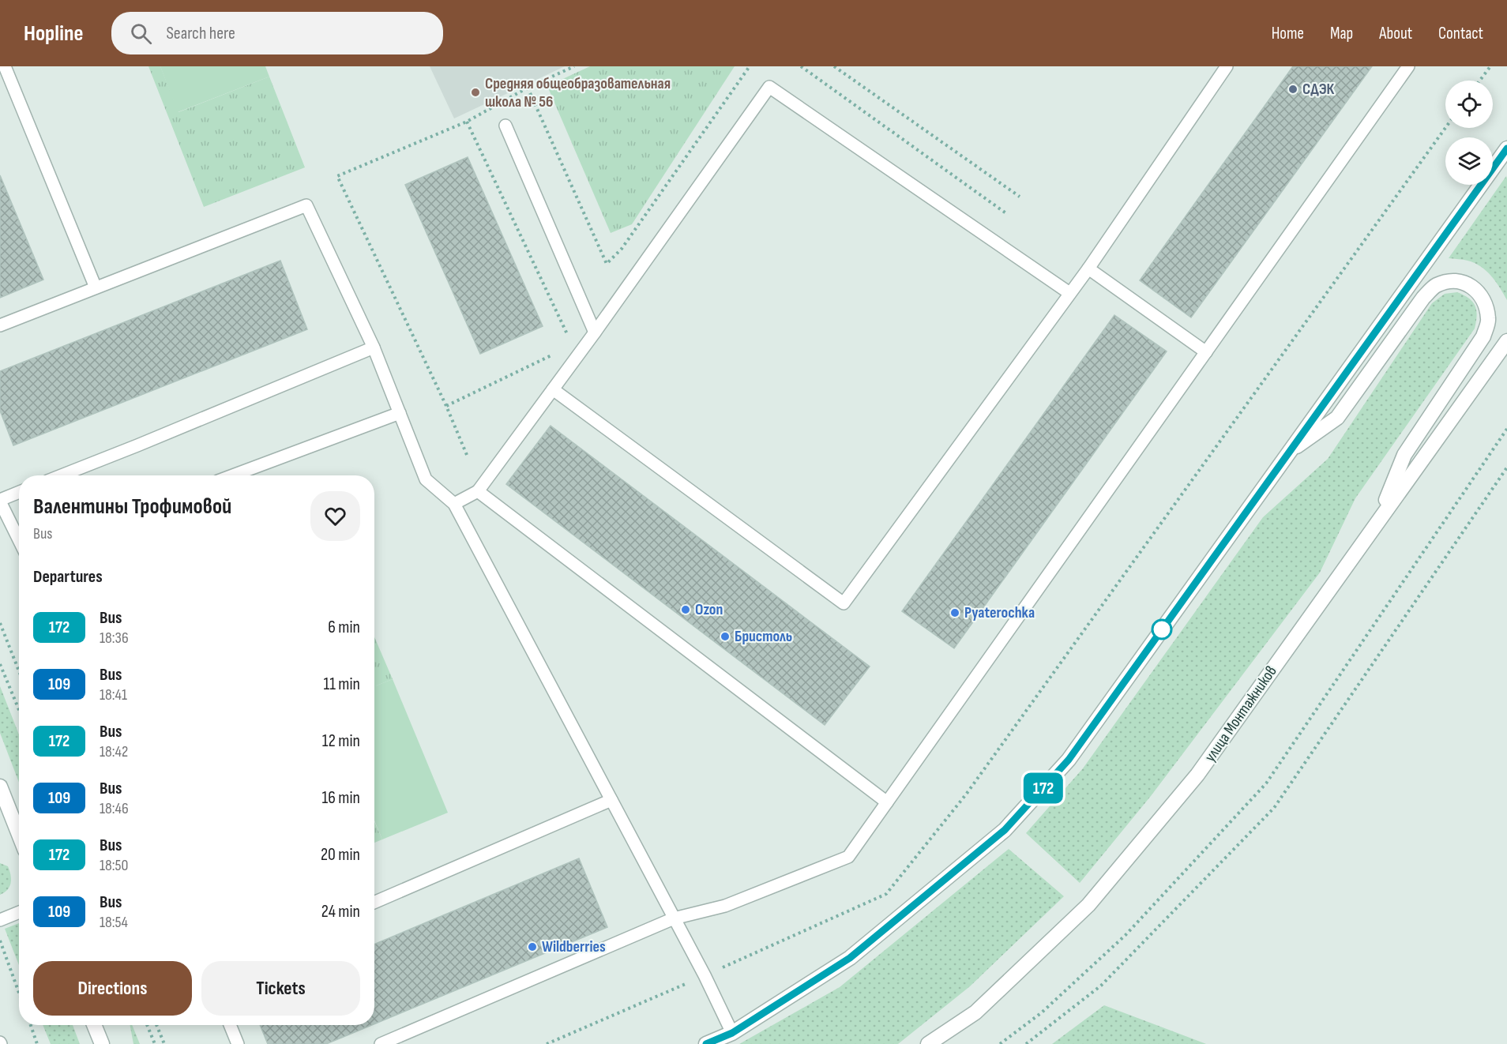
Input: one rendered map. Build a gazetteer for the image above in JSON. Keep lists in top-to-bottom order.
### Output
{
  "streets": {
    "street": ["улица Монтажников"]
  },
  "places": [
    "СДЭК",
    "Средняя общеобразовательная школа № 56",
    "Ozon",
    "Pyaterochka",
    "Бристоль",
    "Wildberries"
  ],
  "lines": ["bus line 172"],
  "page": {
    "header": "Hopline",
    "search": "Search here",
    "nav": [
      "Home",
      "Map",
      "About",
      "Contact"
    ],
    "on_map": "172",
    "heading": [
      ["Валентины Трофимовой", "Bus"],
      "Departures"
    ],
    "list": [
      {
        "mark": "172",
        "name": "Bus",
        "note": "18:36",
        "value": "6 min"
      },
      {
        "mark": "109",
        "name": "Bus",
        "note": "18:41",
        "value": "11 min"
      },
      {
        "mark": "172",
        "name": "Bus",
        "note": "18:42",
        "value": "12 min"
      },
      {
        "mark": "109",
        "name": "Bus",
        "note": "18:46",
        "value": "16 min"
      },
      {
        "mark": "172",
        "name": "Bus",
        "note": "18:50",
        "value": "20 min"
      },
      {
        "mark": "109",
        "name": "Bus",
        "note": "18:54",
        "value": "24 min"
      }
    ],
    "buttons": ["Directions", "Tickets"]
  }
}
